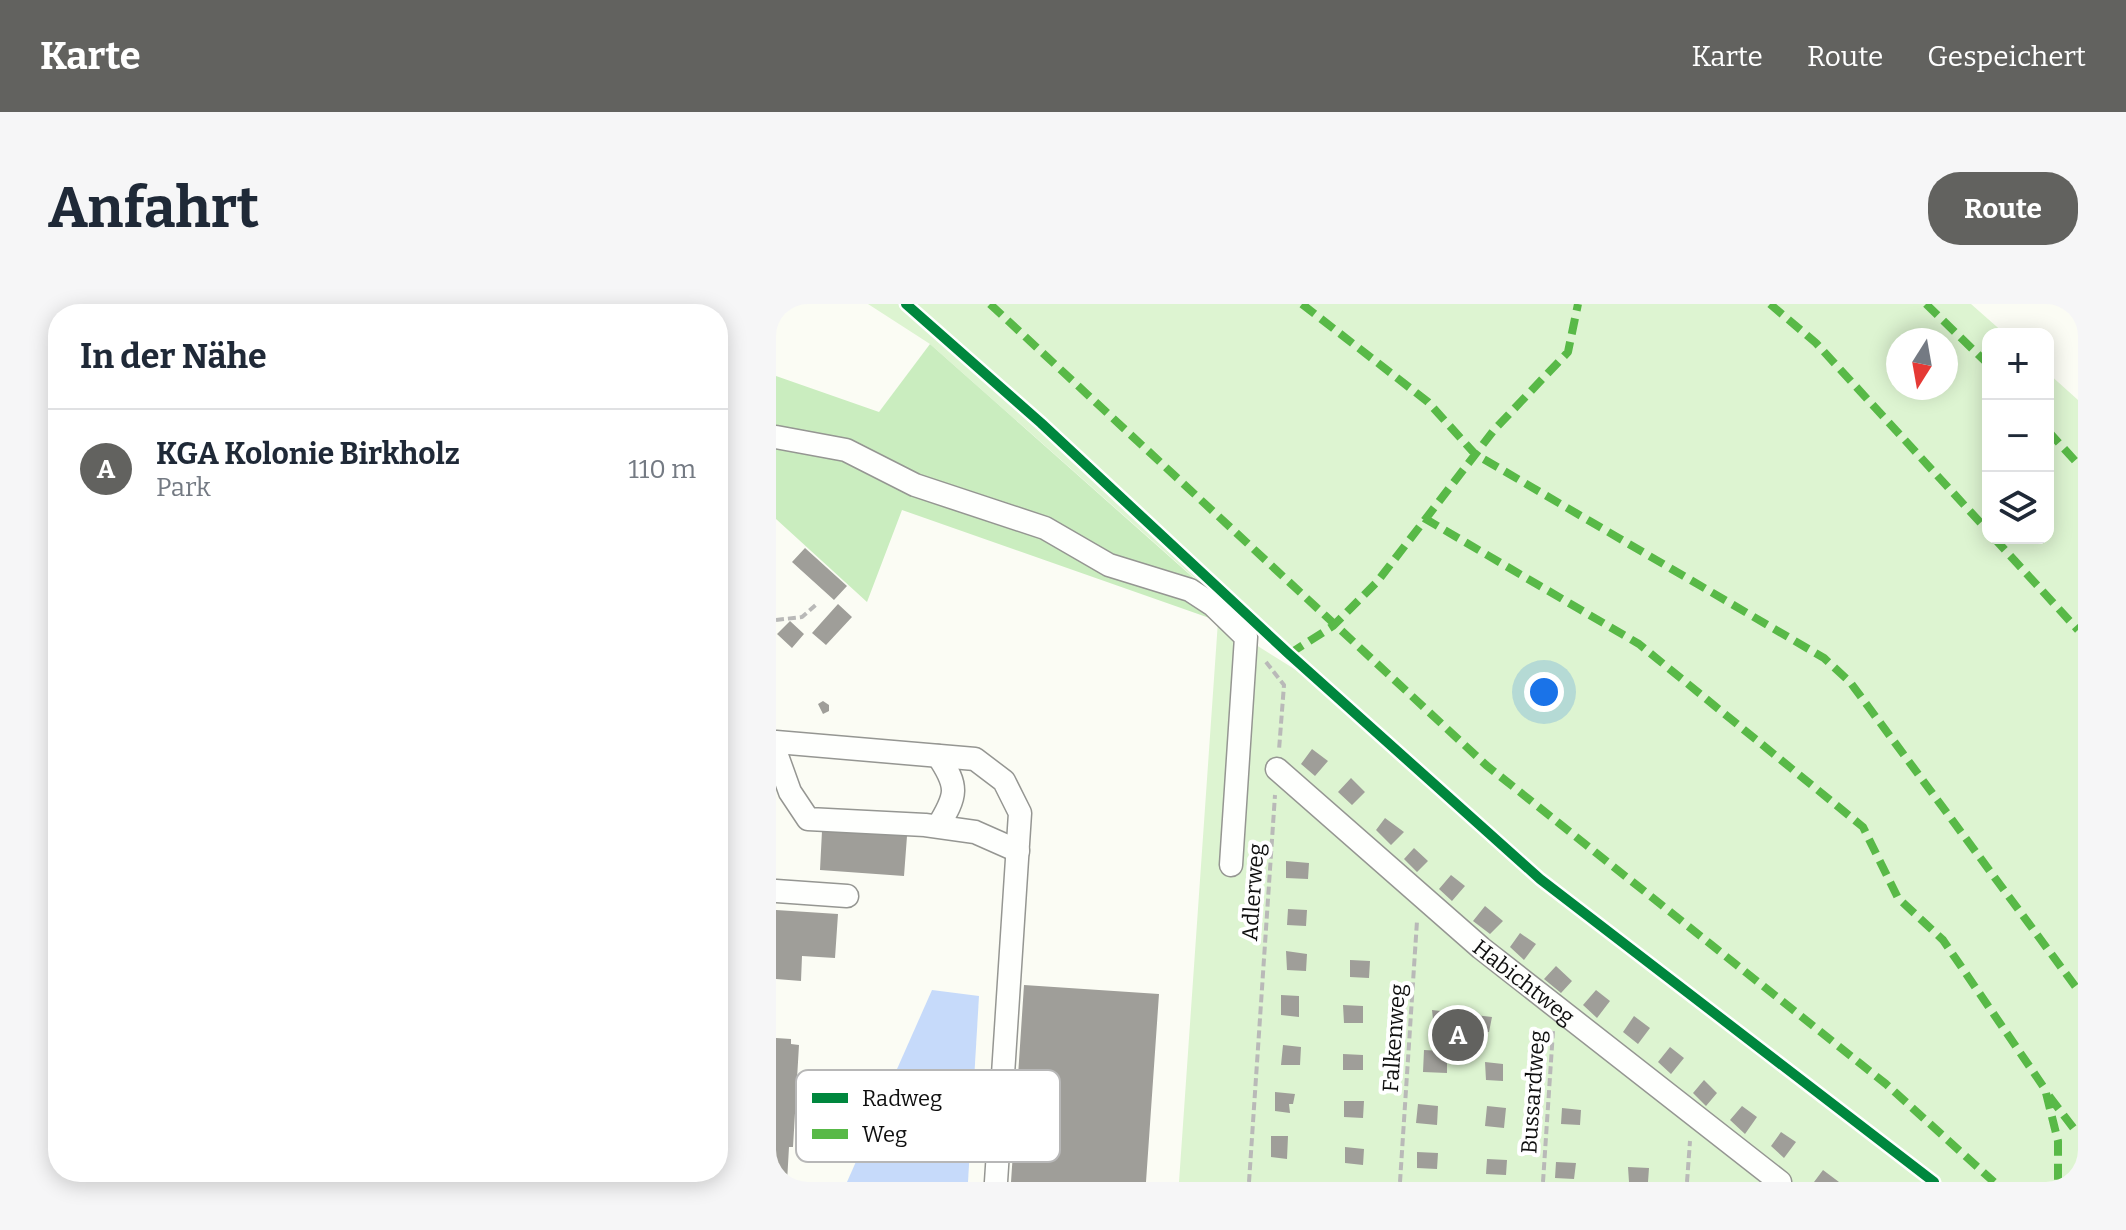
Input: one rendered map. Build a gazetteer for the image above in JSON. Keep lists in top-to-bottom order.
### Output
{
  "streets": {
    "lane": ["Habichtweg"],
    "path": ["Adlerweg", "Falkenweg", "Bussardweg"]
  },
  "crossings": [
    ["Adlerweg", "Habichtweg"],
    ["Habichtweg", "Falkenweg"],
    ["Habichtweg", "Bussardweg"]
  ],
  "legend": ["Radweg", "Weg"],
  "north": "bottom",
  "page": {
    "header": "Karte",
    "nav": ["Karte", "Route", "Gespeichert"],
    "buttons": "Route",
    "title": "Anfahrt",
    "heading": "In der Nähe",
    "map_buttons": ["+", "−"],
    "list": [
      {
        "mark": "A",
        "name": "KGA Kolonie Birkholz",
        "note": "Park",
        "value": "110 m"
      }
    ],
    "pins": "A"
  }
}
